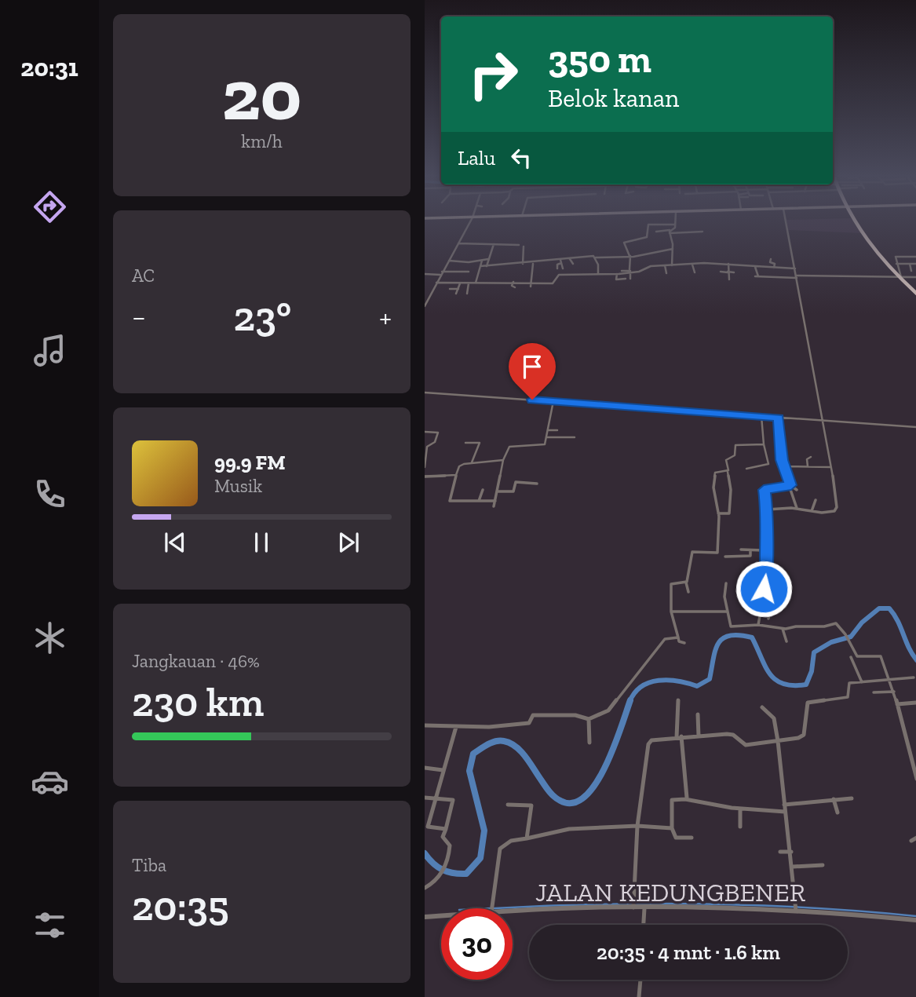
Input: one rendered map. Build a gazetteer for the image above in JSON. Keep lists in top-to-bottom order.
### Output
{
  "streets": {
    "street": ["JALAN KEDUNGBENER"]
  },
  "page": {
    "tabs": "20:31",
    "tile": [
      ["20", "km/h"],
      "AC",
      ["Jangkauan · 46%", "230 km"],
      ["Tiba", "20:35"]
    ],
    "turn": ["350 m", "Belok kanan"],
    "then": "Lalu",
    "heat": ["−", "23°", "+"],
    "song": ["99.9 FM", "Musik"],
    "limit": "30",
    "trip": "20:35 · 4 mnt · 1.6 km"
  }
}
